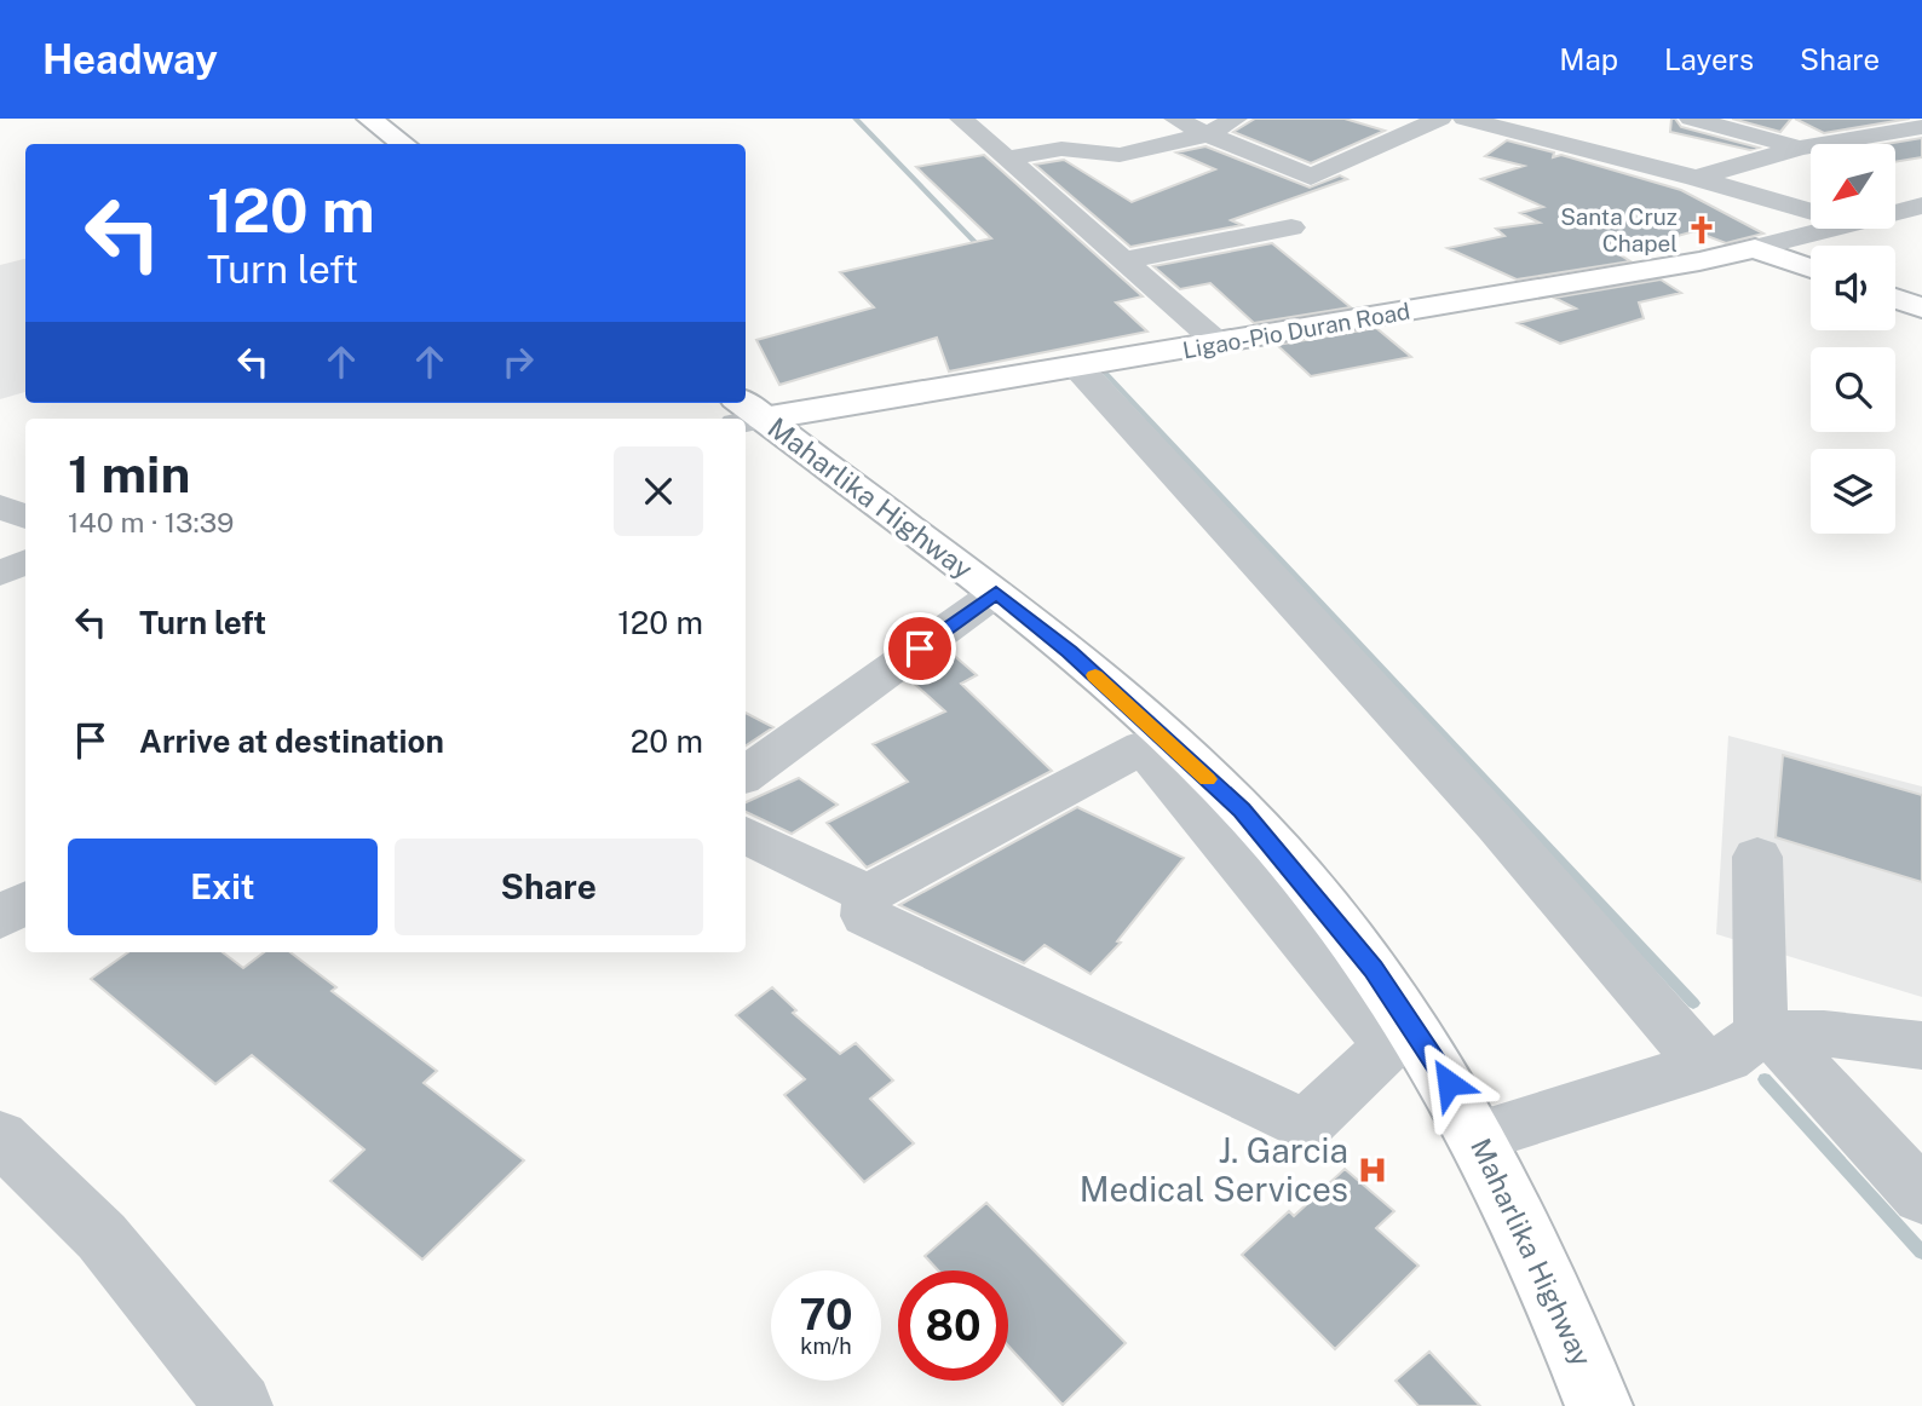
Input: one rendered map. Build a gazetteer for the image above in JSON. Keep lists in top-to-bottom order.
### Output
{
  "streets": {
    "main road": ["Ligao-Pio Duran Road", "Maharlika Highway"]
  },
  "crossings": [
    ["Ligao-Pio Duran Road", "Maharlika Highway"]
  ],
  "places": {
    "church": ["Santa Cruz Chapel"],
    "hospital": ["J. Garcia Medical Services"]
  },
  "north": "bottom left",
  "page": {
    "header": "Headway",
    "nav": ["Map", "Layers", "Share"],
    "turn": ["120 m", "Turn left"],
    "heading": ["1 min", "140 m · 13:39"],
    "list": [
      {
        "name": "Turn left",
        "value": "120 m"
      },
      {
        "name": "Arrive at destination",
        "value": "20 m"
      }
    ],
    "buttons": ["Exit", "Share"],
    "speed": "70 km/h",
    "limit": "80"
  }
}
